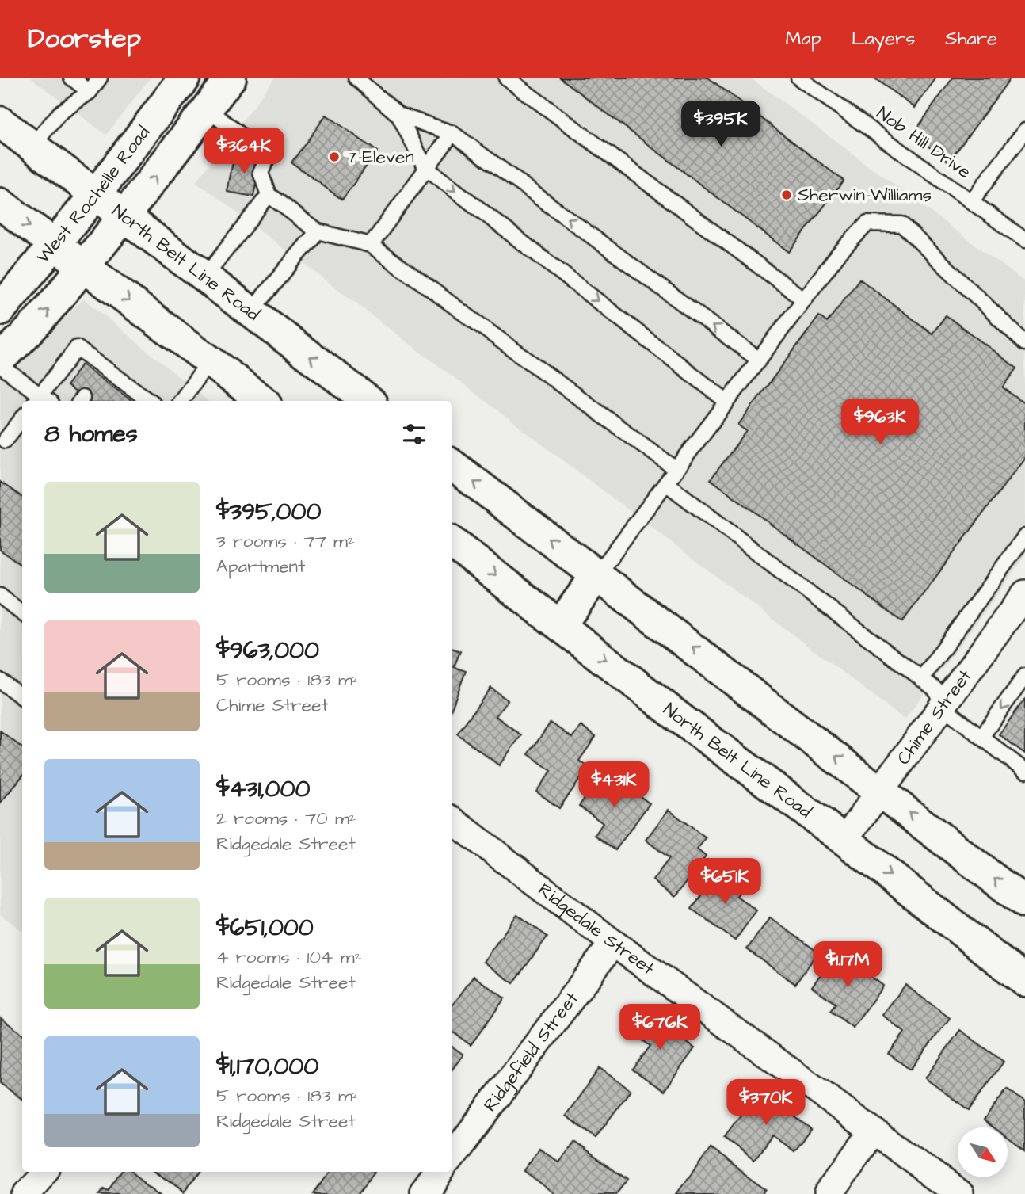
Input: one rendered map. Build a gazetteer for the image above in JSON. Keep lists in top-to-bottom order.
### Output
{
  "streets": {
    "main road": ["West Rochelle Road", "North Belt Line Road"],
    "street": ["Chime Street", "Ridgedale Street", "Ridgefield Street"],
    "lane": ["Nob Hill Drive"]
  },
  "crossings": [
    ["West Rochelle Road", "North Belt Line Road"],
    ["North Belt Line Road", "Chime Street"],
    ["Ridgedale Street", "Ridgefield Street"]
  ],
  "places": ["7-Eleven", "Sherwin-Williams"],
  "north": "bottom right",
  "page": {
    "header": "Doorstep",
    "nav": ["Map", "Layers", "Share"],
    "price": [
      "$395K",
      "$364K",
      "$963K",
      "$431K",
      "$651K",
      "$1.17M",
      "$676K",
      "$370K"
    ],
    "heading": "8 homes",
    "list": [
      {
        "name": "$395,000",
        "note": "3 rooms · 77 m² · Apartment"
      },
      {
        "name": "$963,000",
        "note": "5 rooms · 183 m² · Chime Street"
      },
      {
        "name": "$431,000",
        "note": "2 rooms · 70 m² · Ridgedale Street"
      },
      {
        "name": "$651,000",
        "note": "4 rooms · 104 m² · Ridgedale Street"
      },
      {
        "name": "$1,170,000",
        "note": "5 rooms · 183 m² · Ridgedale Street"
      }
    ]
  }
}
